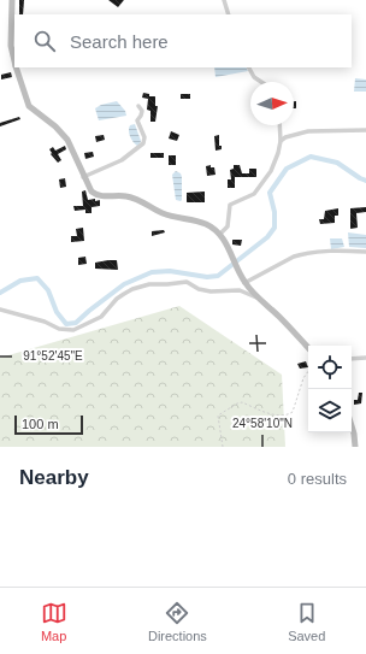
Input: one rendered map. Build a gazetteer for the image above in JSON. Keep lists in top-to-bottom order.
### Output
{
  "scale_bar": "100 m",
  "north": "right",
  "page": {
    "search": "Search here",
    "scale": "100 m",
    "heading": ["Nearby", "0 results"],
    "nav": ["Map", "Directions", "Saved"]
  },
  "coordinates": ["91°52'45\"E", "24°58'10\"N"]
}
